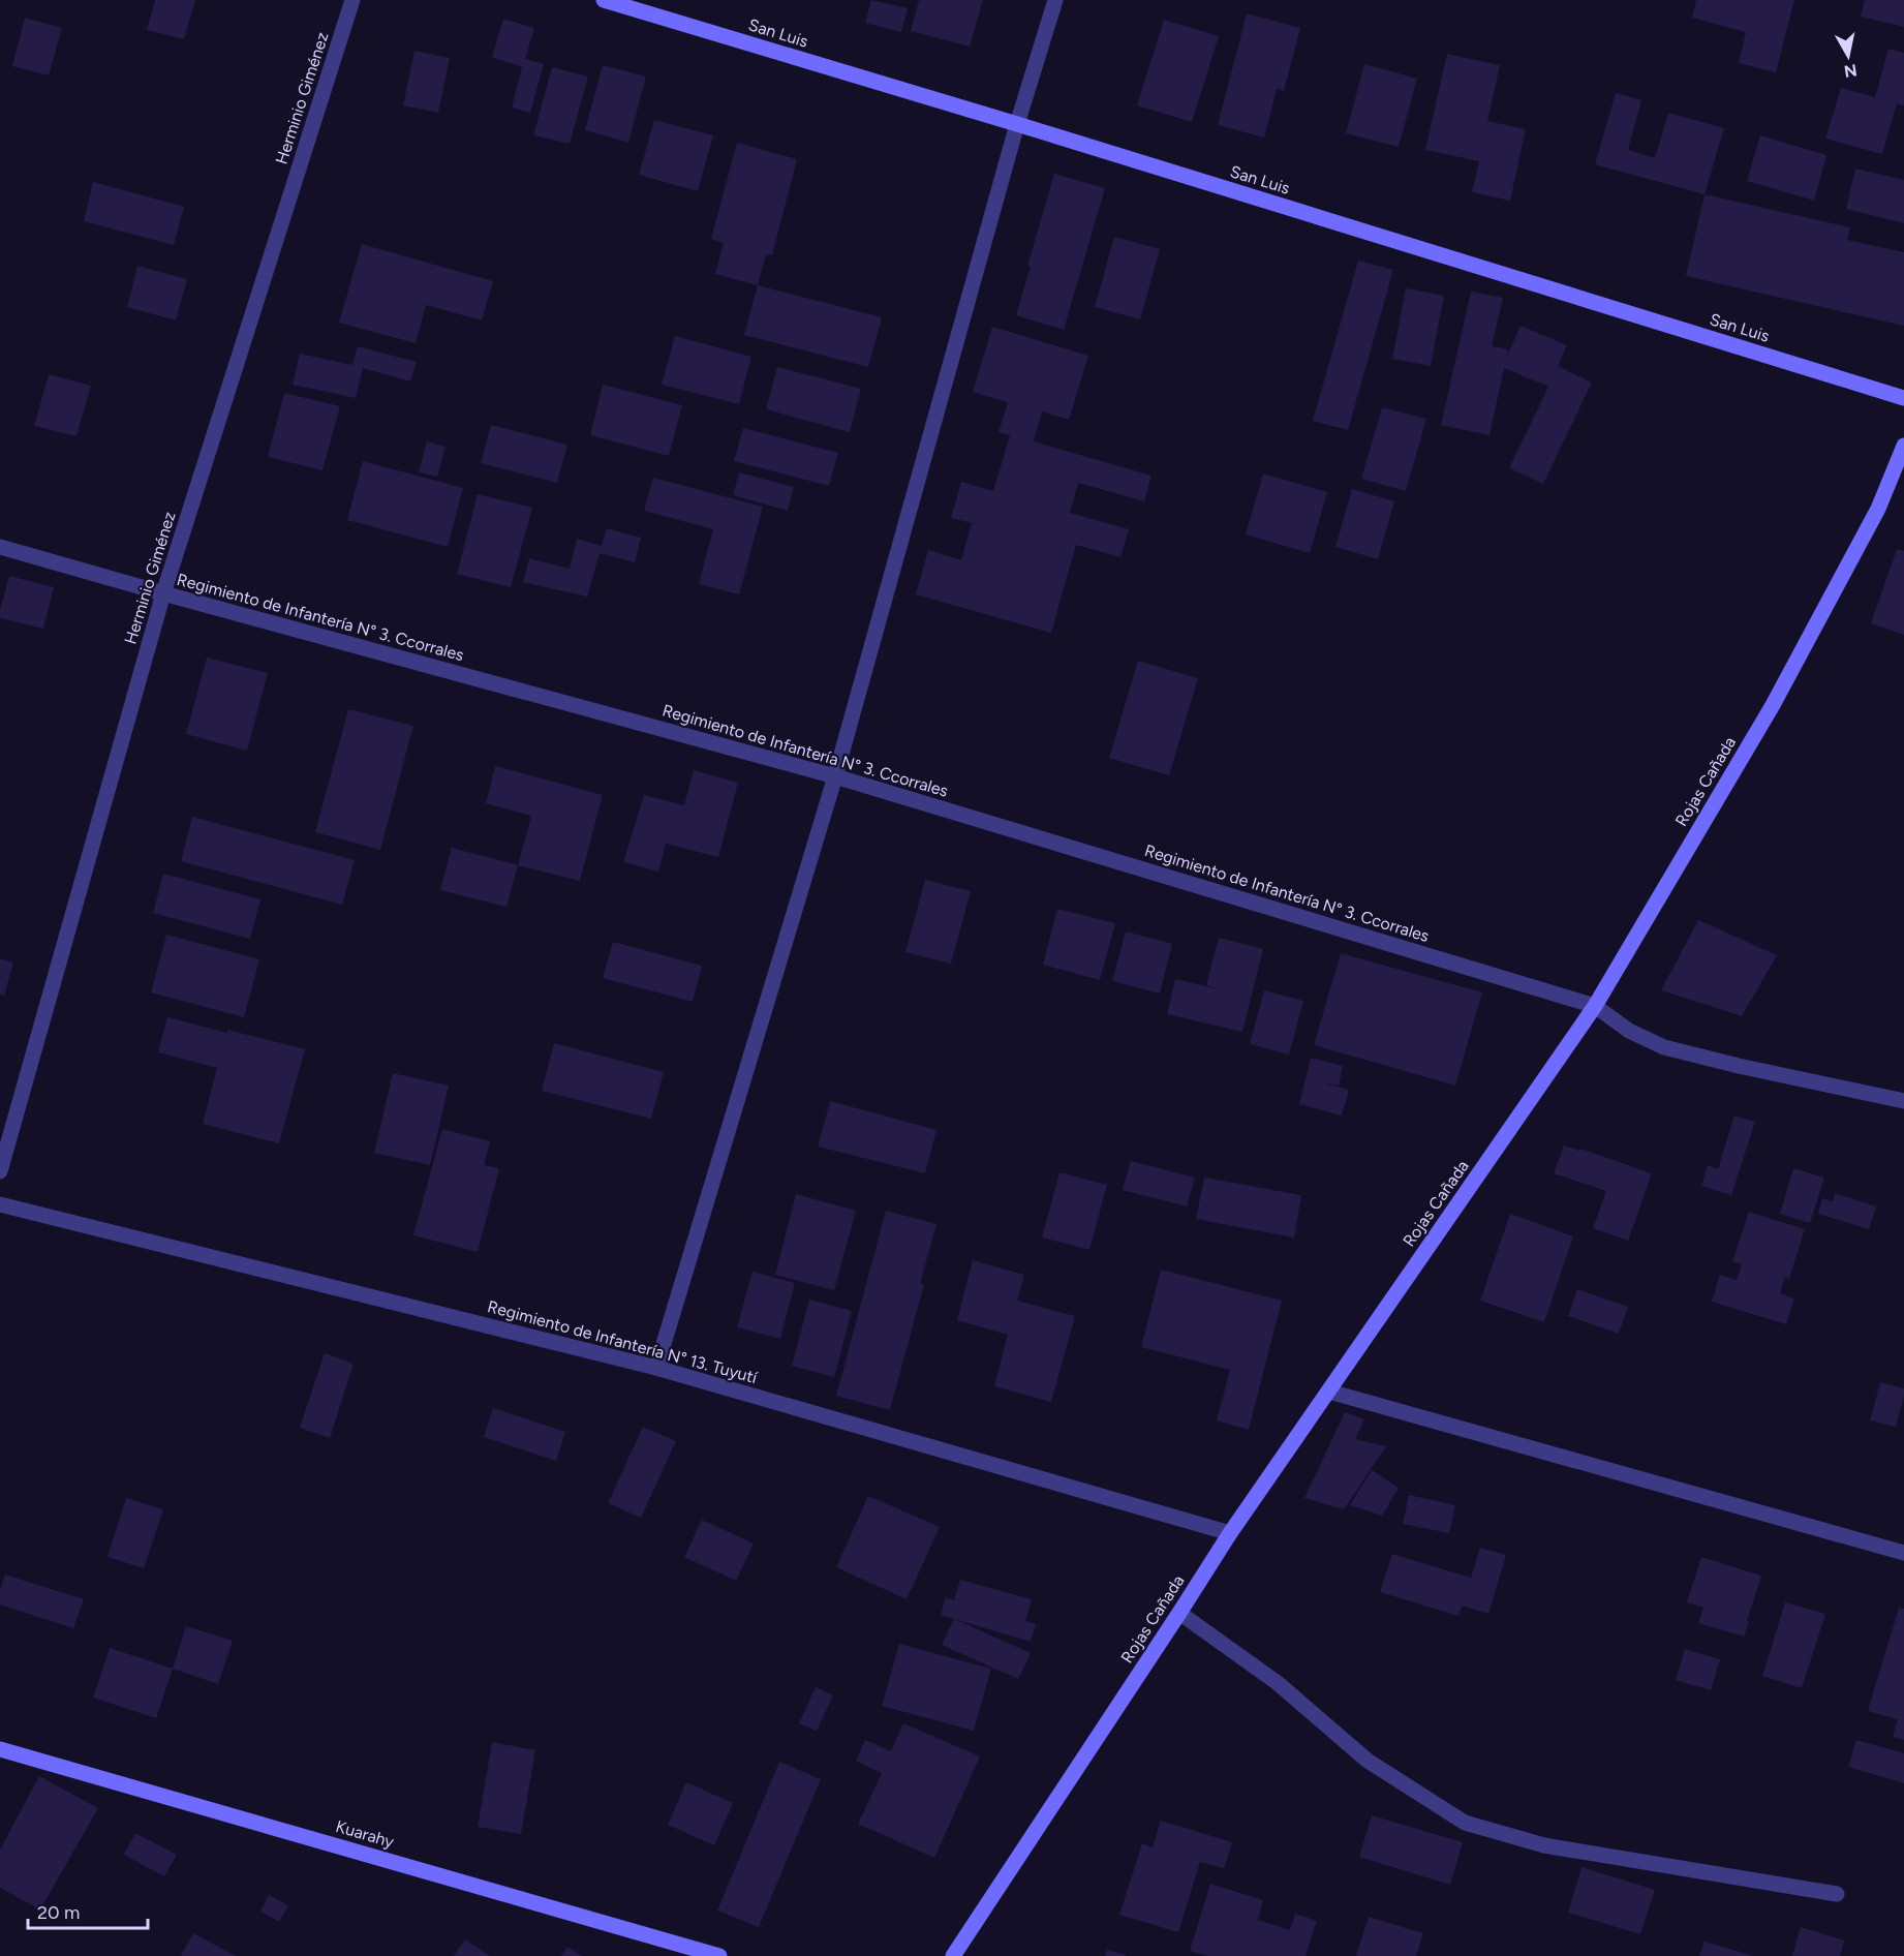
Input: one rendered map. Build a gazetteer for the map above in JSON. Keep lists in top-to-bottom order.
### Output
{
  "streets": {
    "street": [
      "San Luis",
      "Herminio Giménez",
      "Regimiento de Infantería N° 3. Ccorrales",
      "Rojas Cañada",
      "Regimiento de Infantería N° 13. Tuyutí",
      "Kuarahy"
    ]
  },
  "crossings": [
    ["Herminio Giménez", "Regimiento de Infantería N° 3. Ccorrales"],
    ["Regimiento de Infantería N° 3. Ccorrales", "Rojas Cañada"],
    ["Rojas Cañada", "Regimiento de Infantería N° 13. Tuyutí"]
  ],
  "scale_bar": "20 m",
  "north": "bottom"
}
